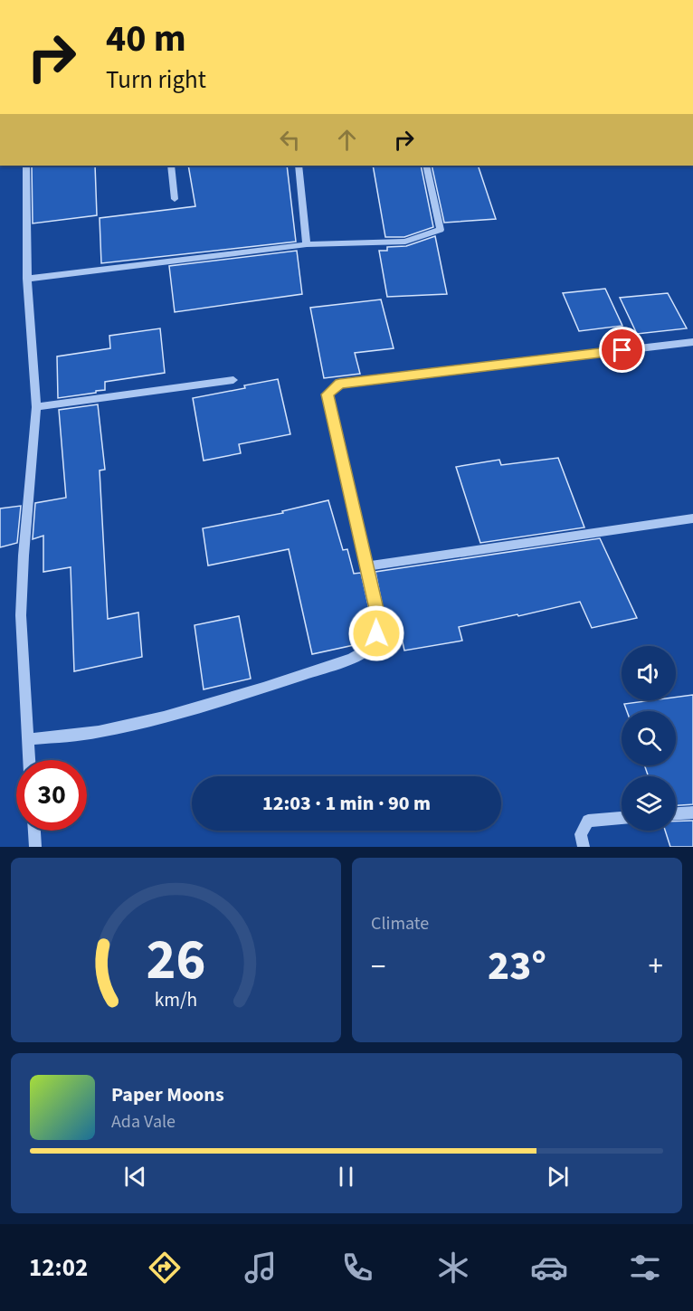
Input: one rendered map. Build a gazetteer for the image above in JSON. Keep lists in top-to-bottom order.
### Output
{
  "page": {
    "turn": ["40 m", "Turn right"],
    "limit": "30",
    "trip": "12:03 · 1 min · 90 m",
    "tile": "Climate",
    "heat": ["−", "23°", "+"],
    "song": ["Paper Moons", "Ada Vale"],
    "tabs": "12:02",
    "gauge": ["26", "km/h"]
  }
}
